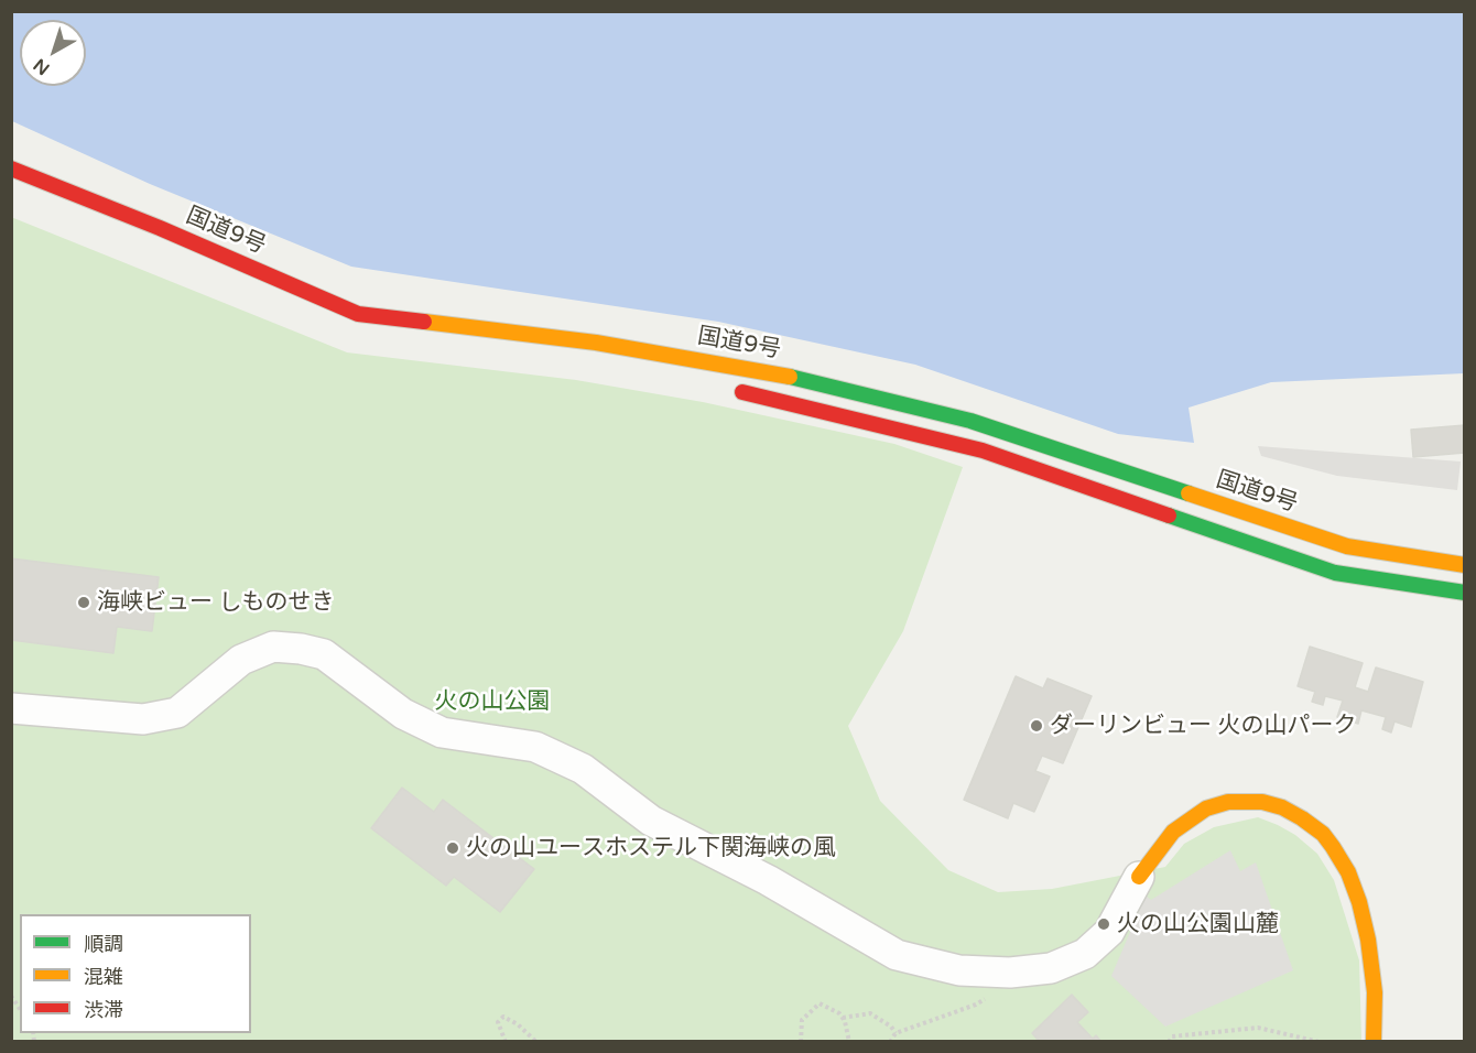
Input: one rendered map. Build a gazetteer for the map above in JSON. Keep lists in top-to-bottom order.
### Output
{
  "streets": {
    "main road": ["国道9号"]
  },
  "parks": ["火の山公園"],
  "places": [
    "海峡ビュー しものせき",
    "ダーリンビュー 火の山パーク",
    "火の山ユースホステル下関海峡の風",
    "火の山公園山麓"
  ],
  "legend": ["順調", "混雑", "渋滞"],
  "north": "bottom left"
}
